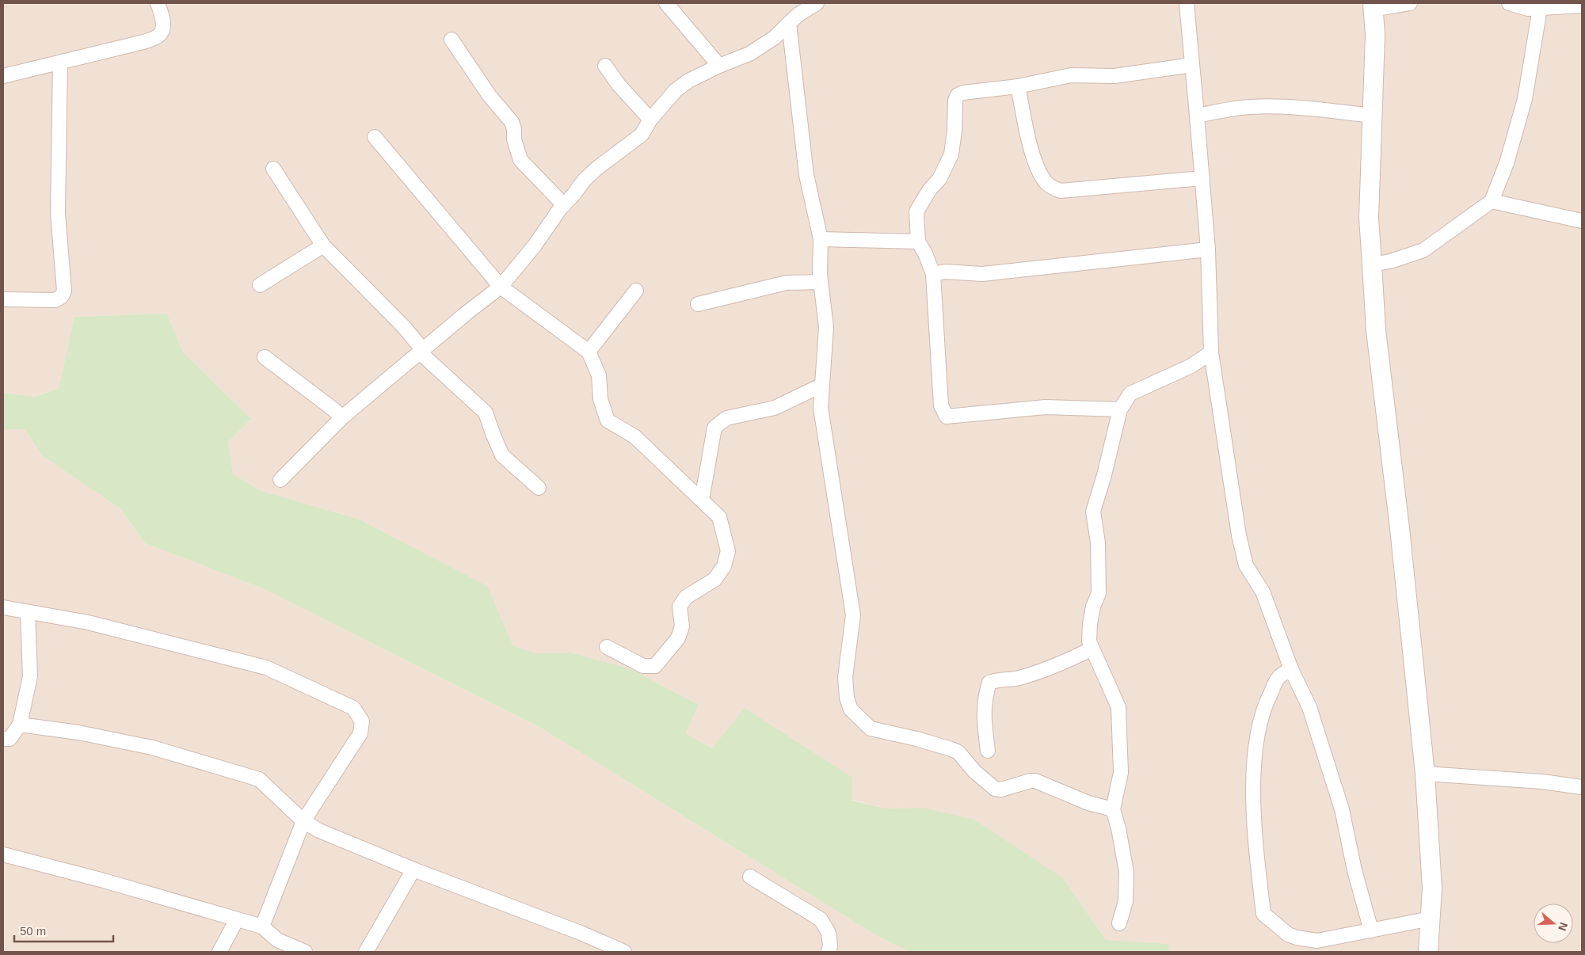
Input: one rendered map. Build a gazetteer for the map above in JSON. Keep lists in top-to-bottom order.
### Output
{
  "scale_bar": "50 m",
  "north": "right"
}
